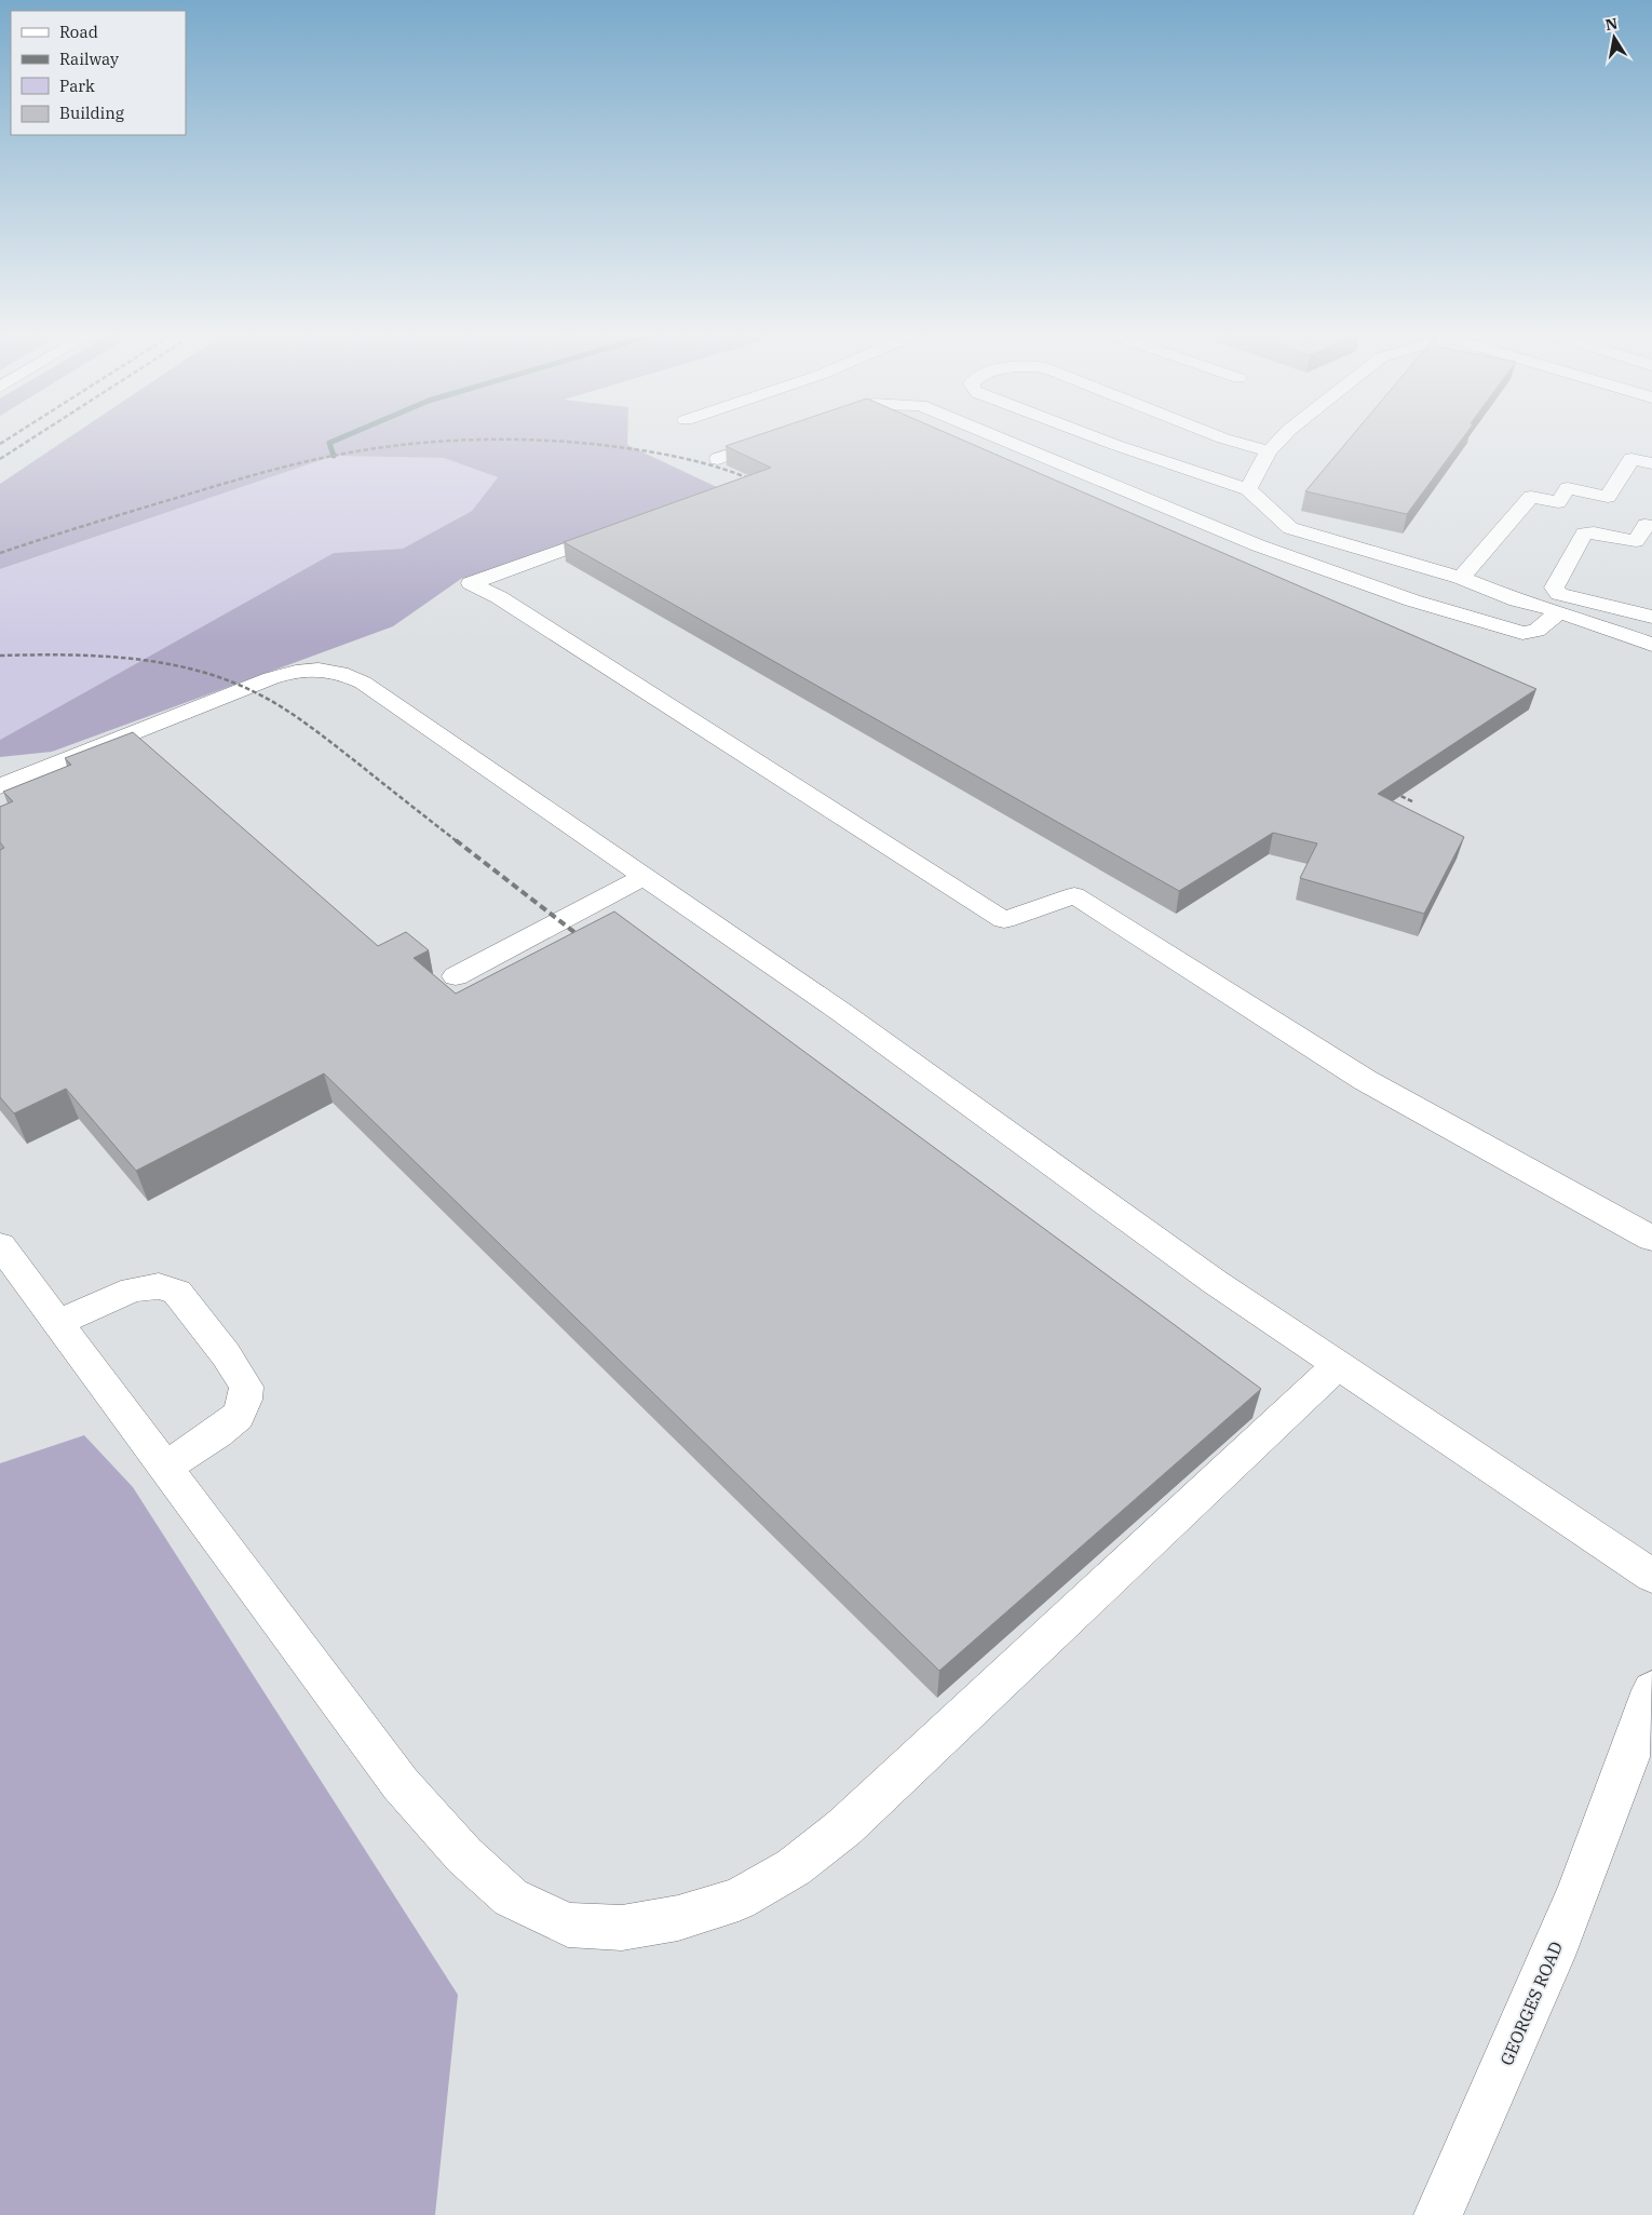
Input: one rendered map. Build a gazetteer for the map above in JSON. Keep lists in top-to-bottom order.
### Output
{
  "streets": {
    "street": ["GEORGES ROAD"]
  },
  "legend": [
    "Road",
    "Railway",
    "Park",
    "Building"
  ],
  "north": "top"
}
